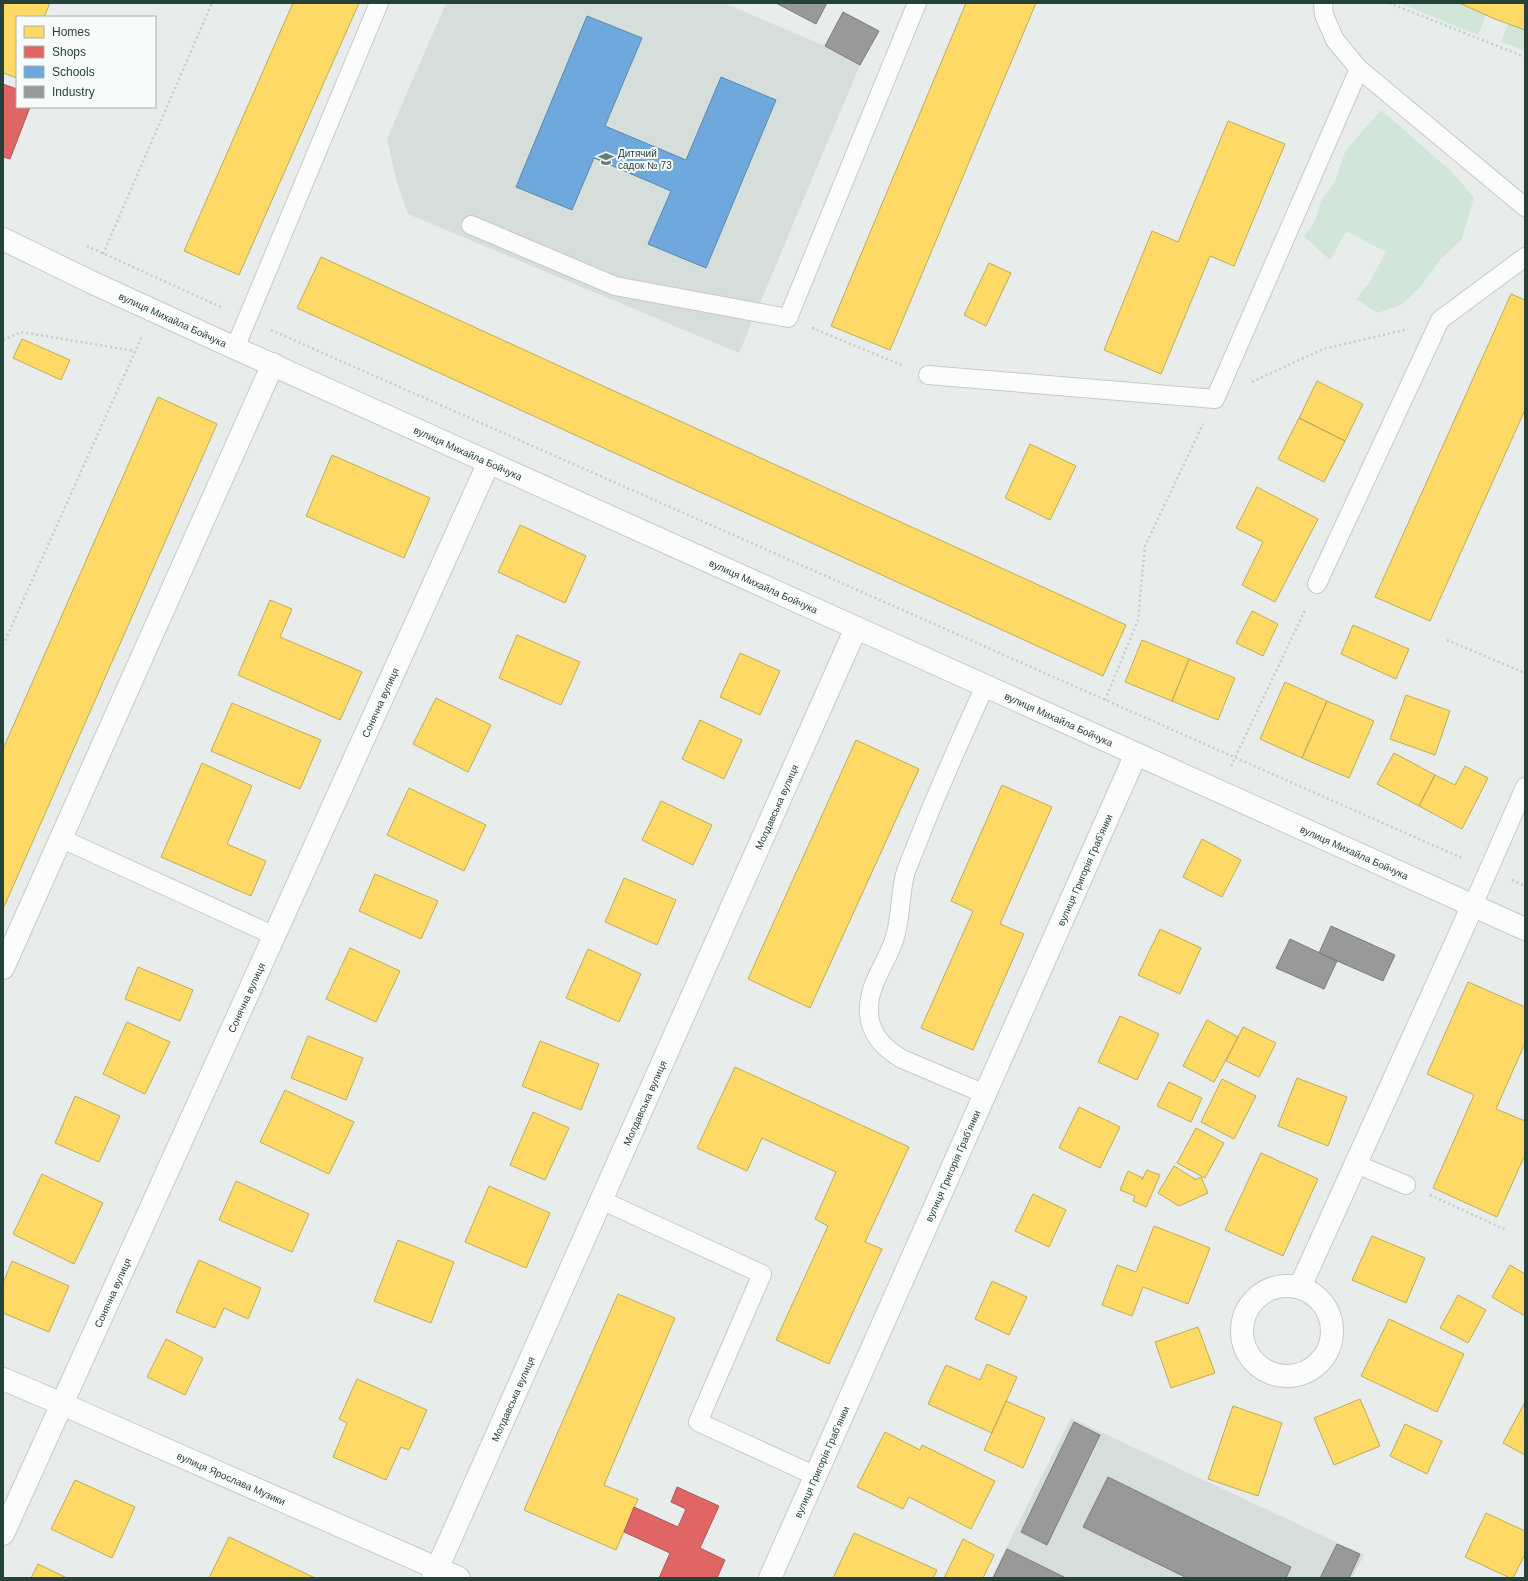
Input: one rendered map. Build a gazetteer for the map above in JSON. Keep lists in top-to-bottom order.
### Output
{
  "streets": {
    "street": [
      "вулиця Михайла Бойчука",
      "Сонячна вулиця",
      "Молдавська вулиця",
      "вулиця Григорія Грабʼянки",
      "вулиця Ярослава Музики"
    ]
  },
  "crossings": [
    ["вулиця Михайла Бойчука", "Сонячна вулиця"],
    ["вулиця Михайла Бойчука", "Молдавська вулиця"],
    ["вулиця Михайла Бойчука", "вулиця Григорія Грабʼянки"],
    ["Сонячна вулиця", "вулиця Ярослава Музики"],
    ["Молдавська вулиця", "вулиця Ярослава Музики"]
  ],
  "places": {
    "school or university": ["Дитячий садок № 73"]
  },
  "legend": [
    "Homes",
    "Shops",
    "Schools",
    "Industry"
  ]
}
